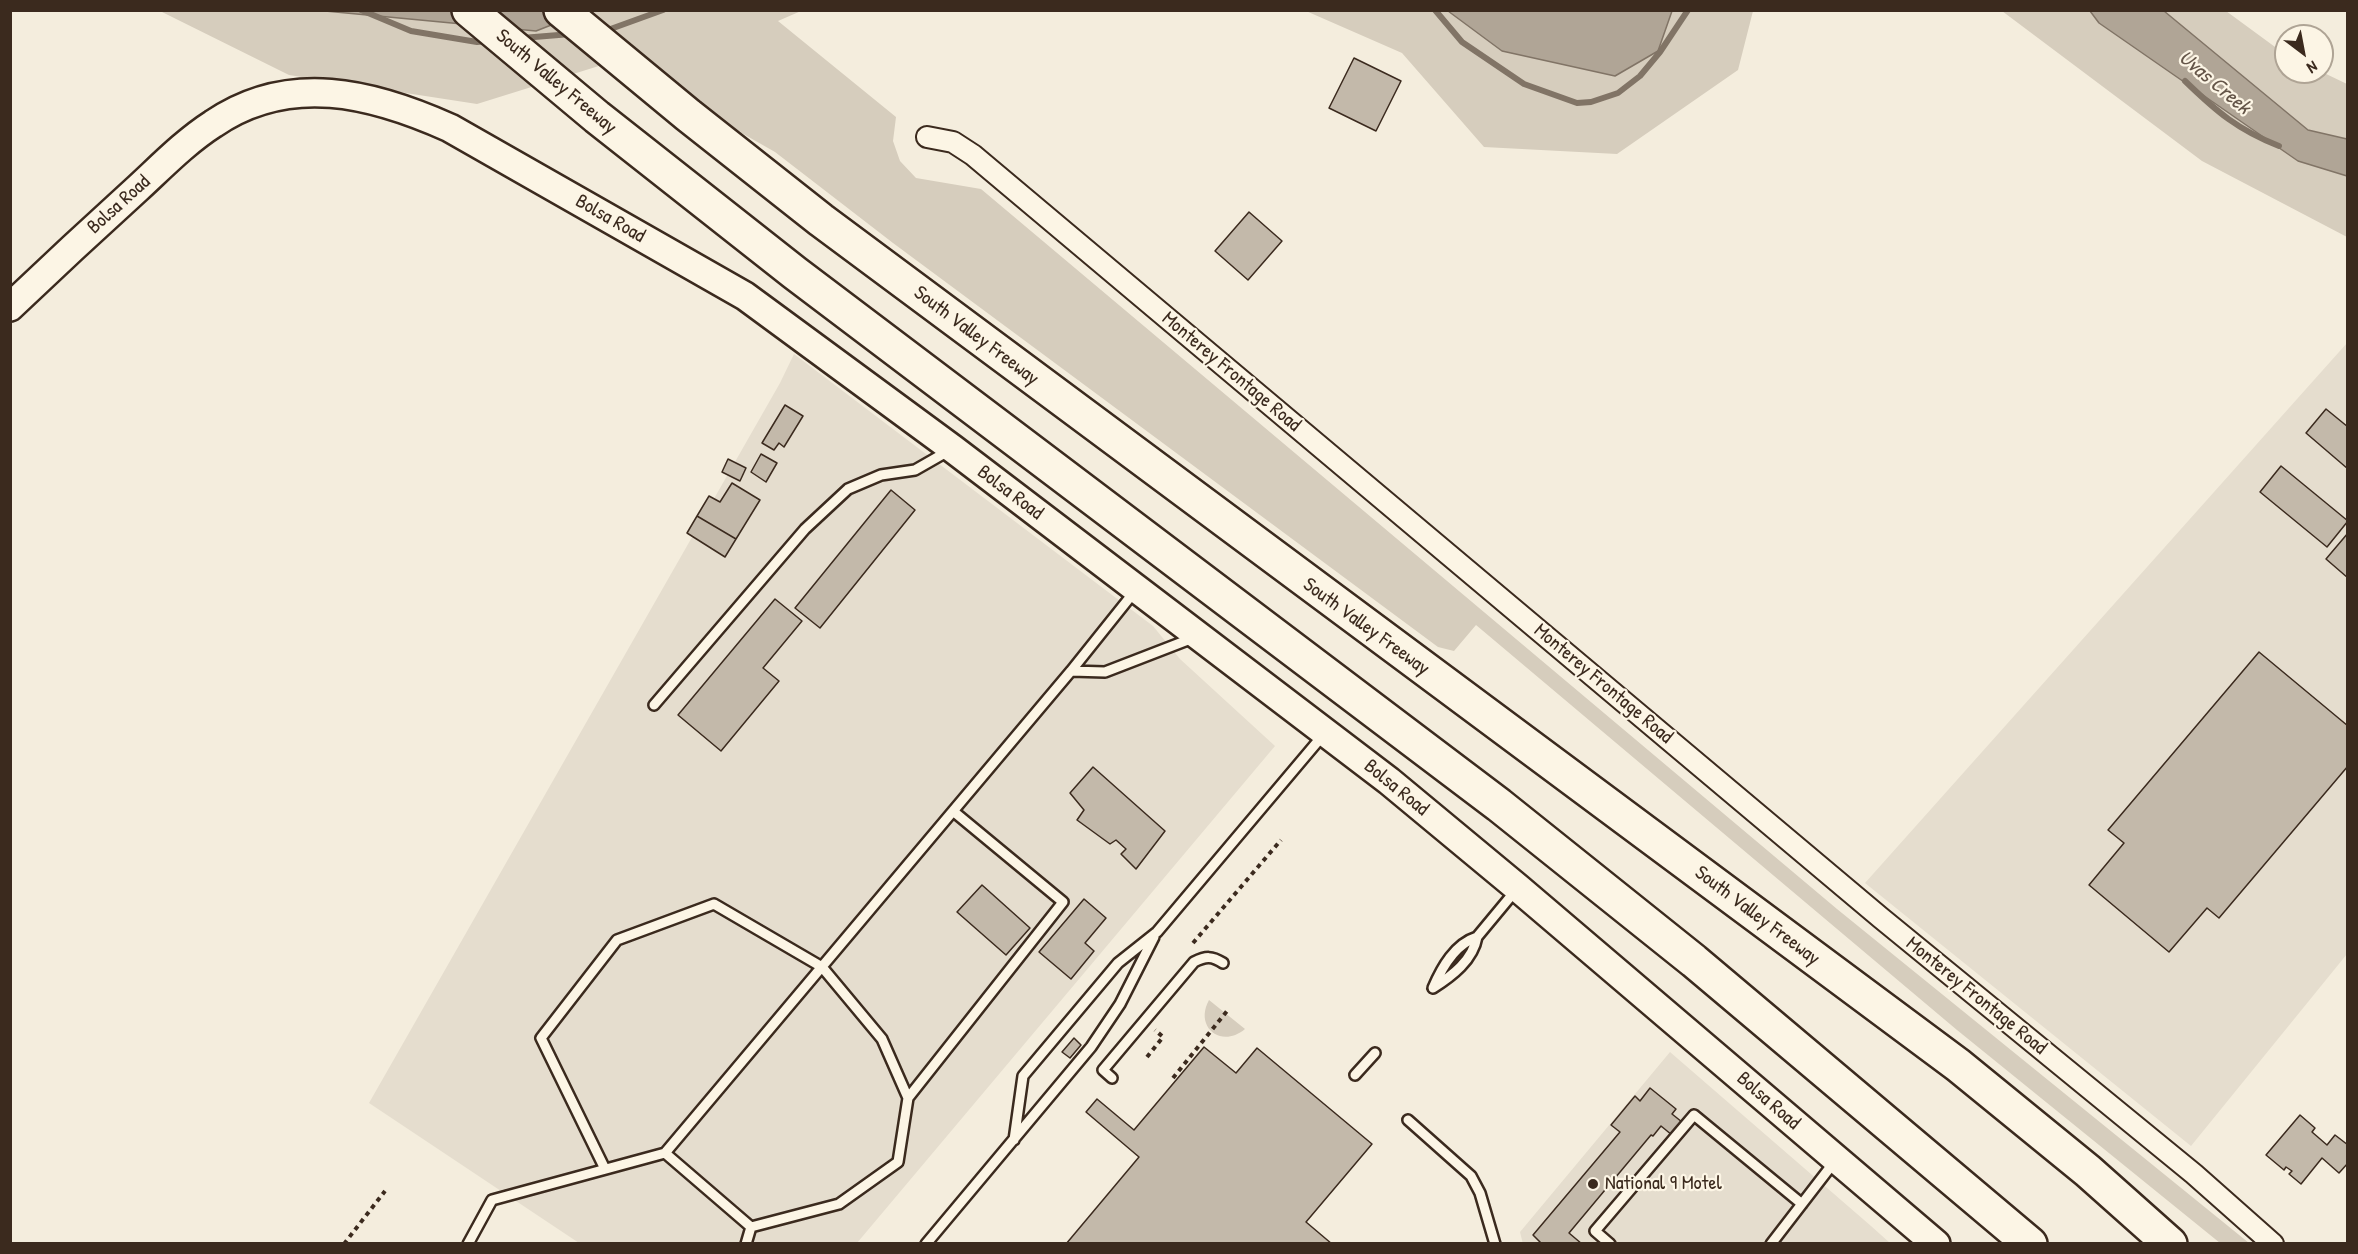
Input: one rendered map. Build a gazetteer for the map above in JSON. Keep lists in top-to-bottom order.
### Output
{
  "streets": {
    "highway": ["South Valley Freeway"],
    "main road": ["Bolsa Road"],
    "street": ["Monterey Frontage Road"]
  },
  "water": ["Uvas Creek"],
  "places": ["National 9 Motel"],
  "north": "bottom right"
}
